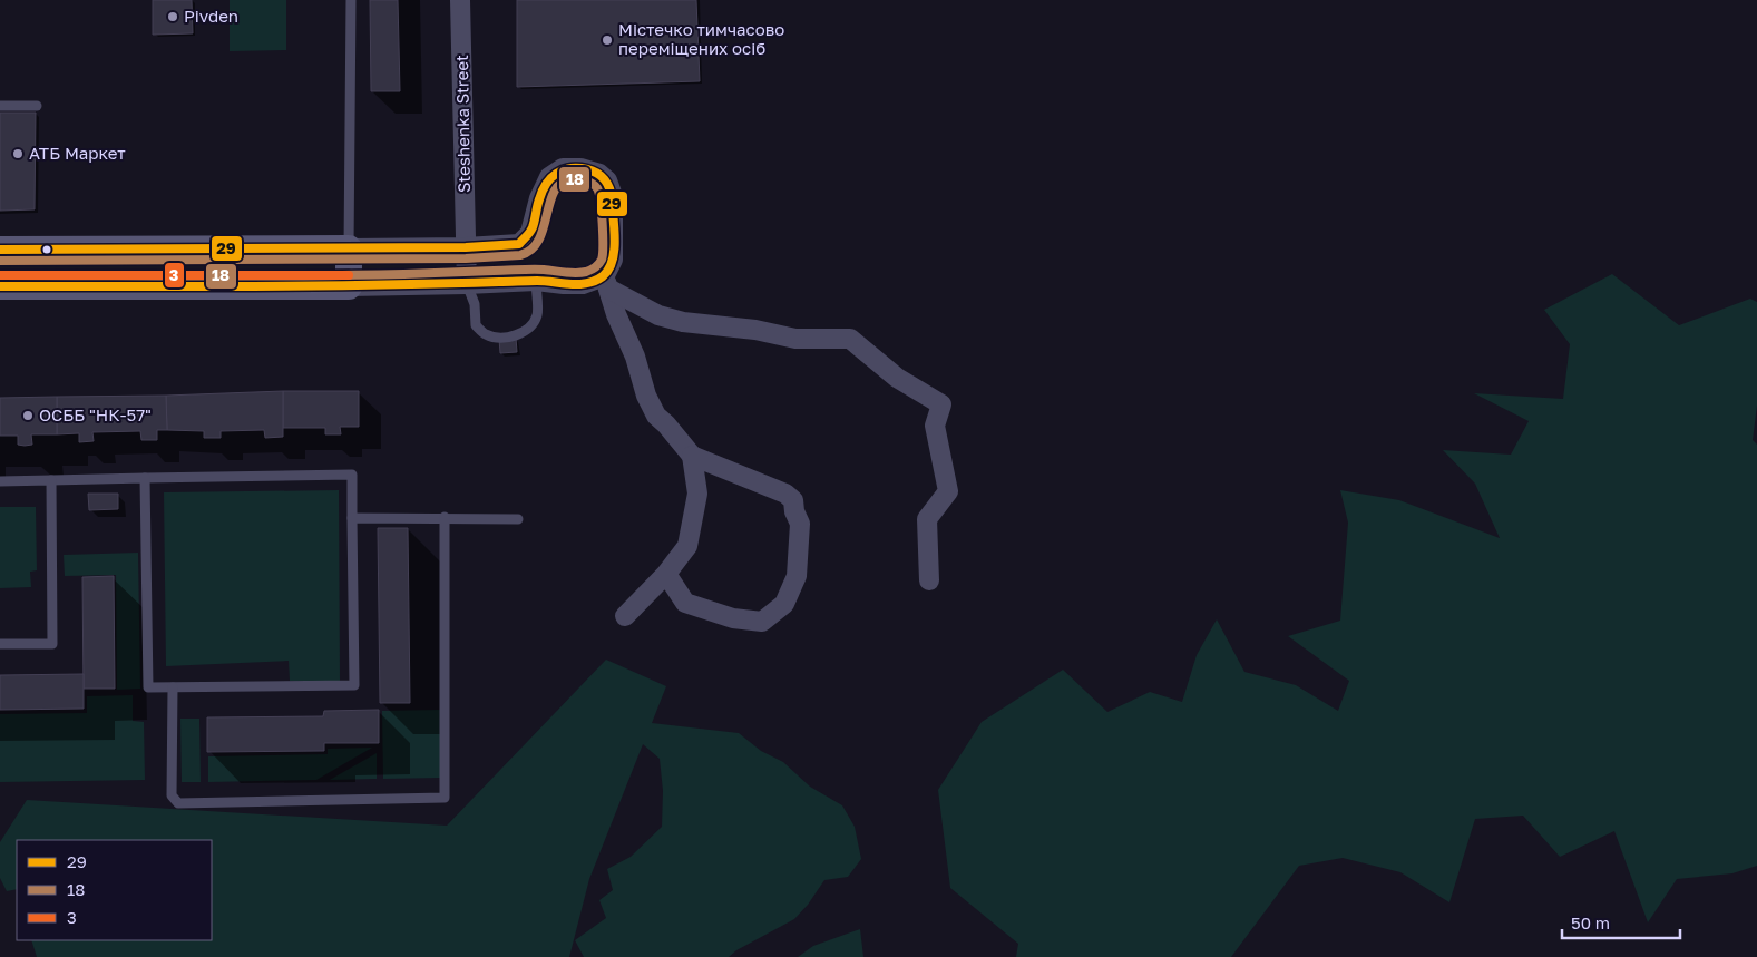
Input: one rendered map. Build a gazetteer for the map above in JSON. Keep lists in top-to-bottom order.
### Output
{
  "streets": {
    "street": ["Steshenka Street"]
  },
  "places": [
    "Pivden",
    "Містечко тимчасово переміщених осіб",
    "АТБ Маркет",
    "ОСББ \"НК-57\""
  ],
  "lines": ["transit line 29", "transit line 18", "transit line 3"],
  "legend": ["29", "18", "3"],
  "scale_bar": "50 m"
}
